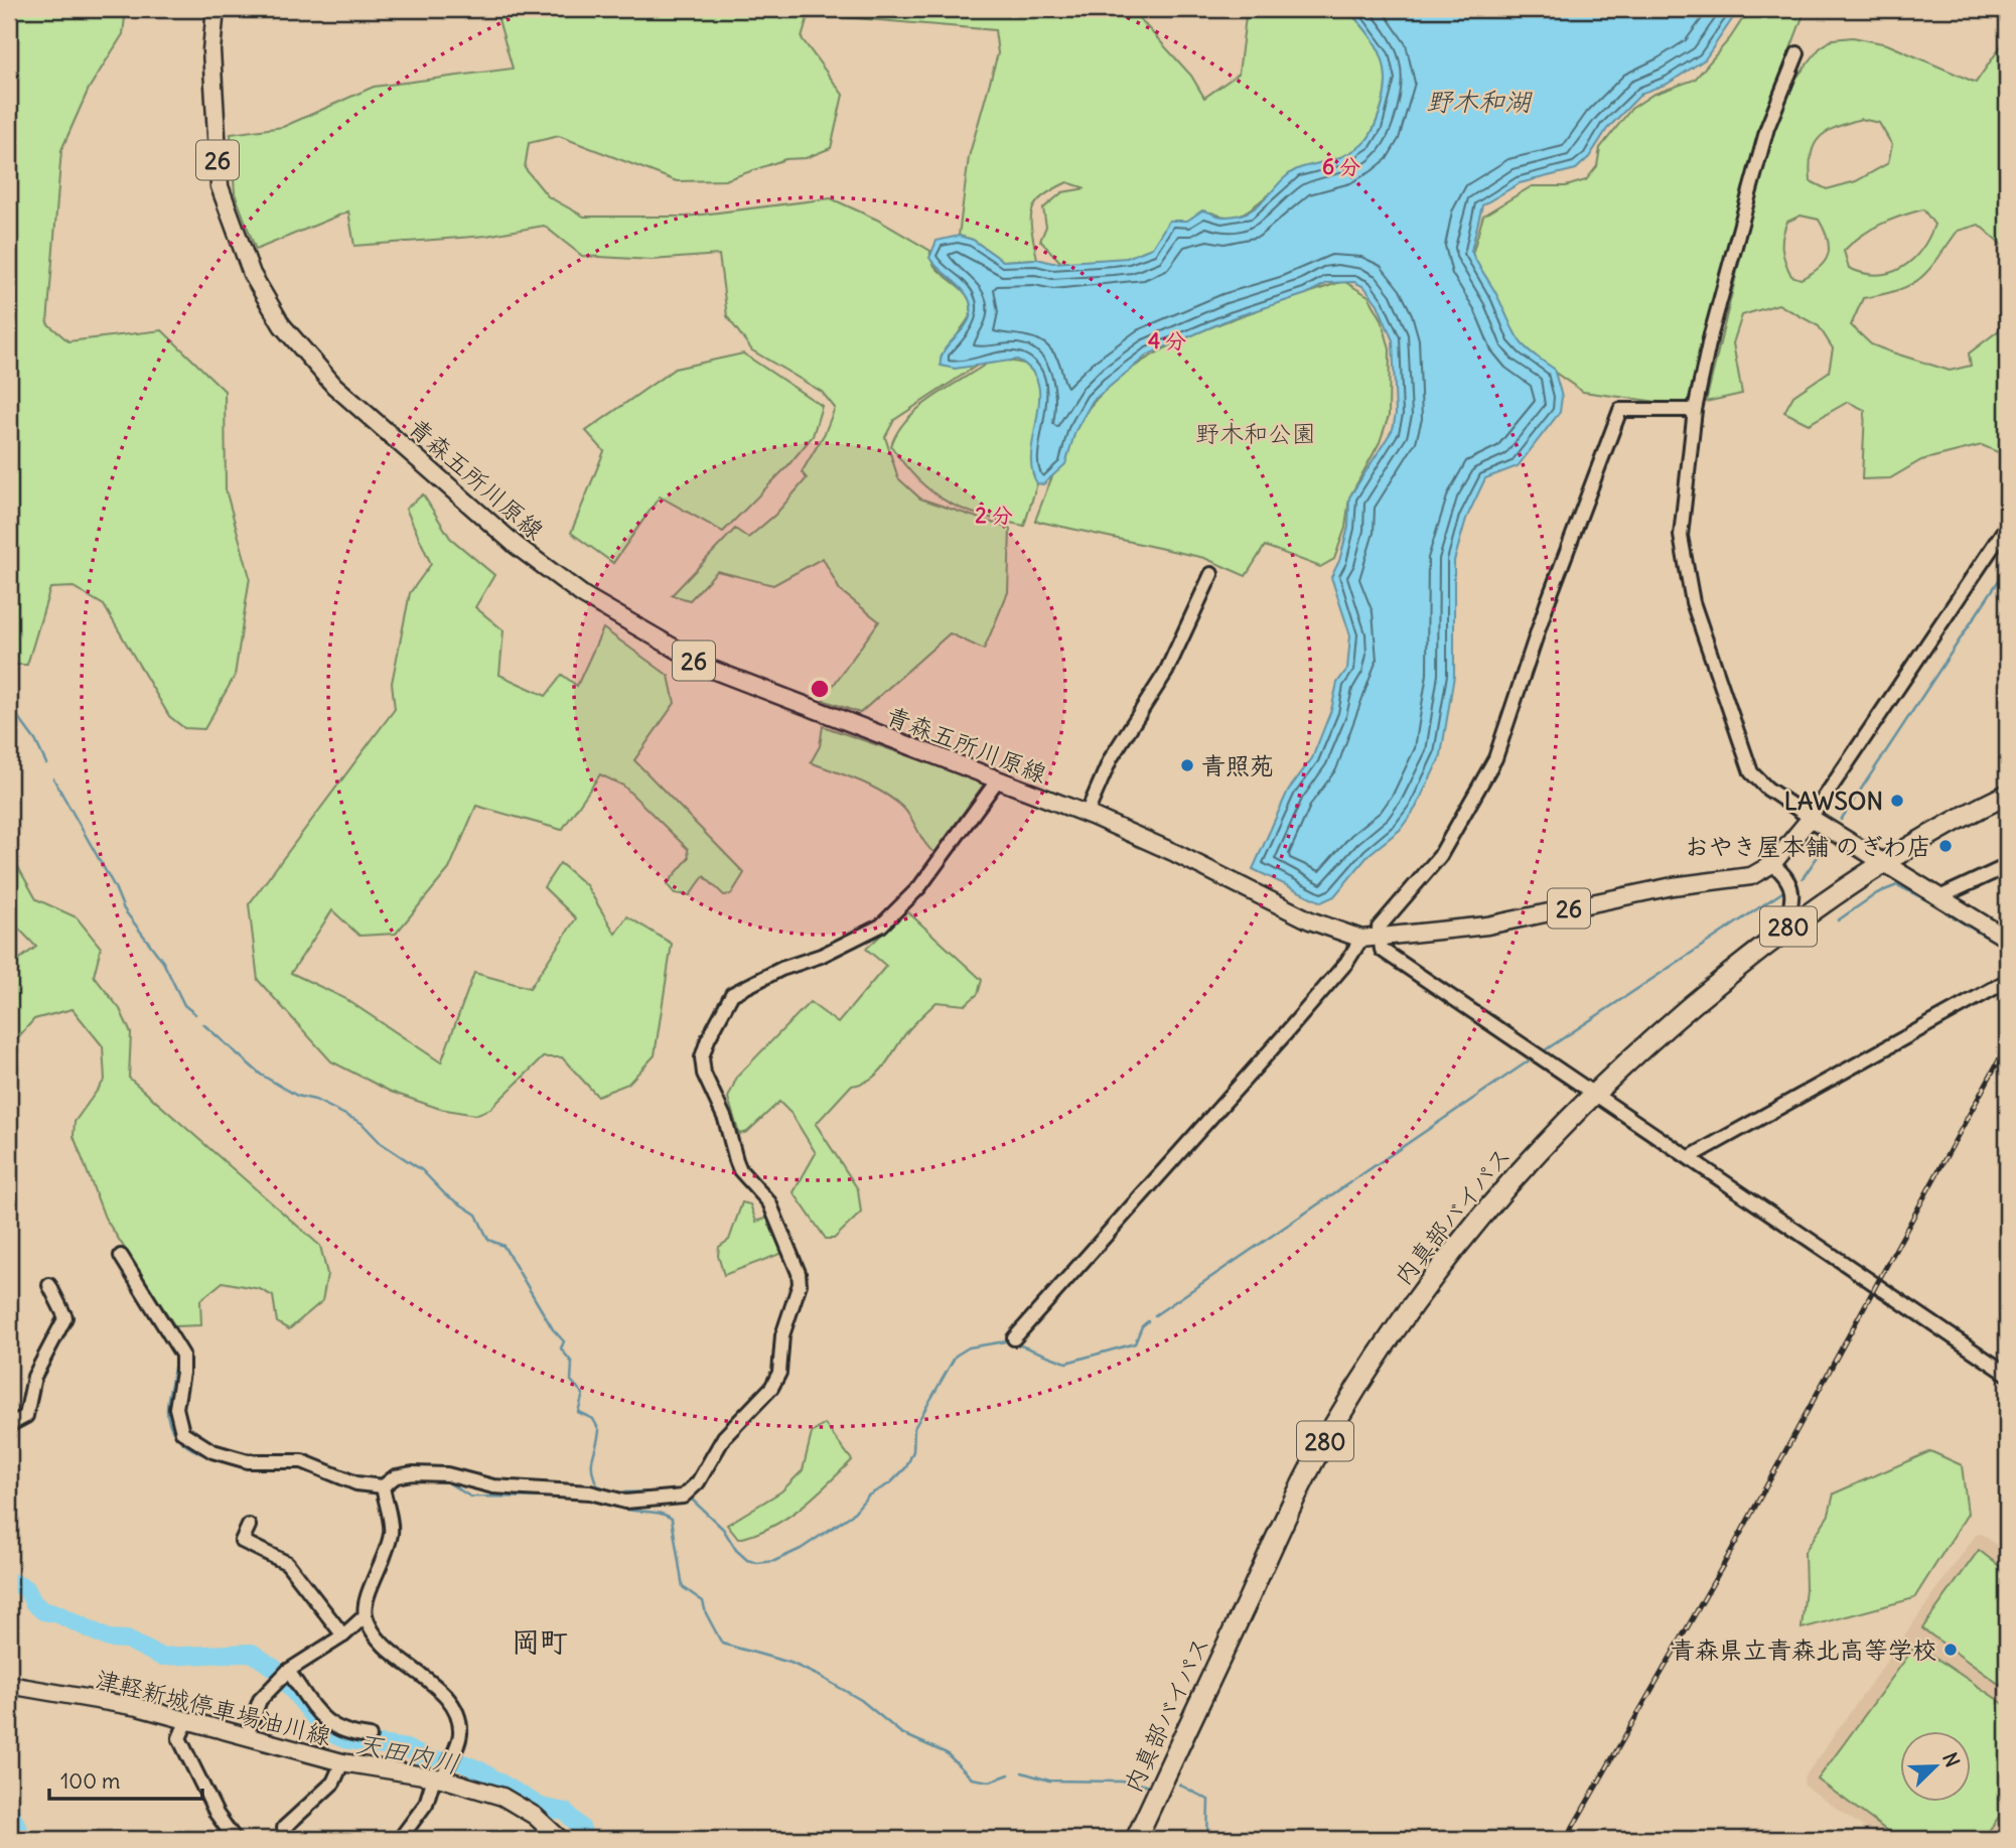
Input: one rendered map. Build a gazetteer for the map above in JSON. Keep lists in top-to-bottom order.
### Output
{
  "streets": {
    "highway": ["280", "内真部バイパス"],
    "main road": ["26", "青森五所川原線", "津軽新城停車場油川線"]
  },
  "districts": ["岡町"],
  "water": ["野木和湖", "天田内川"],
  "parks": ["野木和公園"],
  "places": [
    "青照苑",
    "LAWSON",
    "おやき屋本舗 のぎわ店",
    "青森県立青森北高等学校"
  ],
  "scale_bar": "100 m",
  "north": "top right",
  "rings": ["6 分", "4 分", "2 分"]
}
